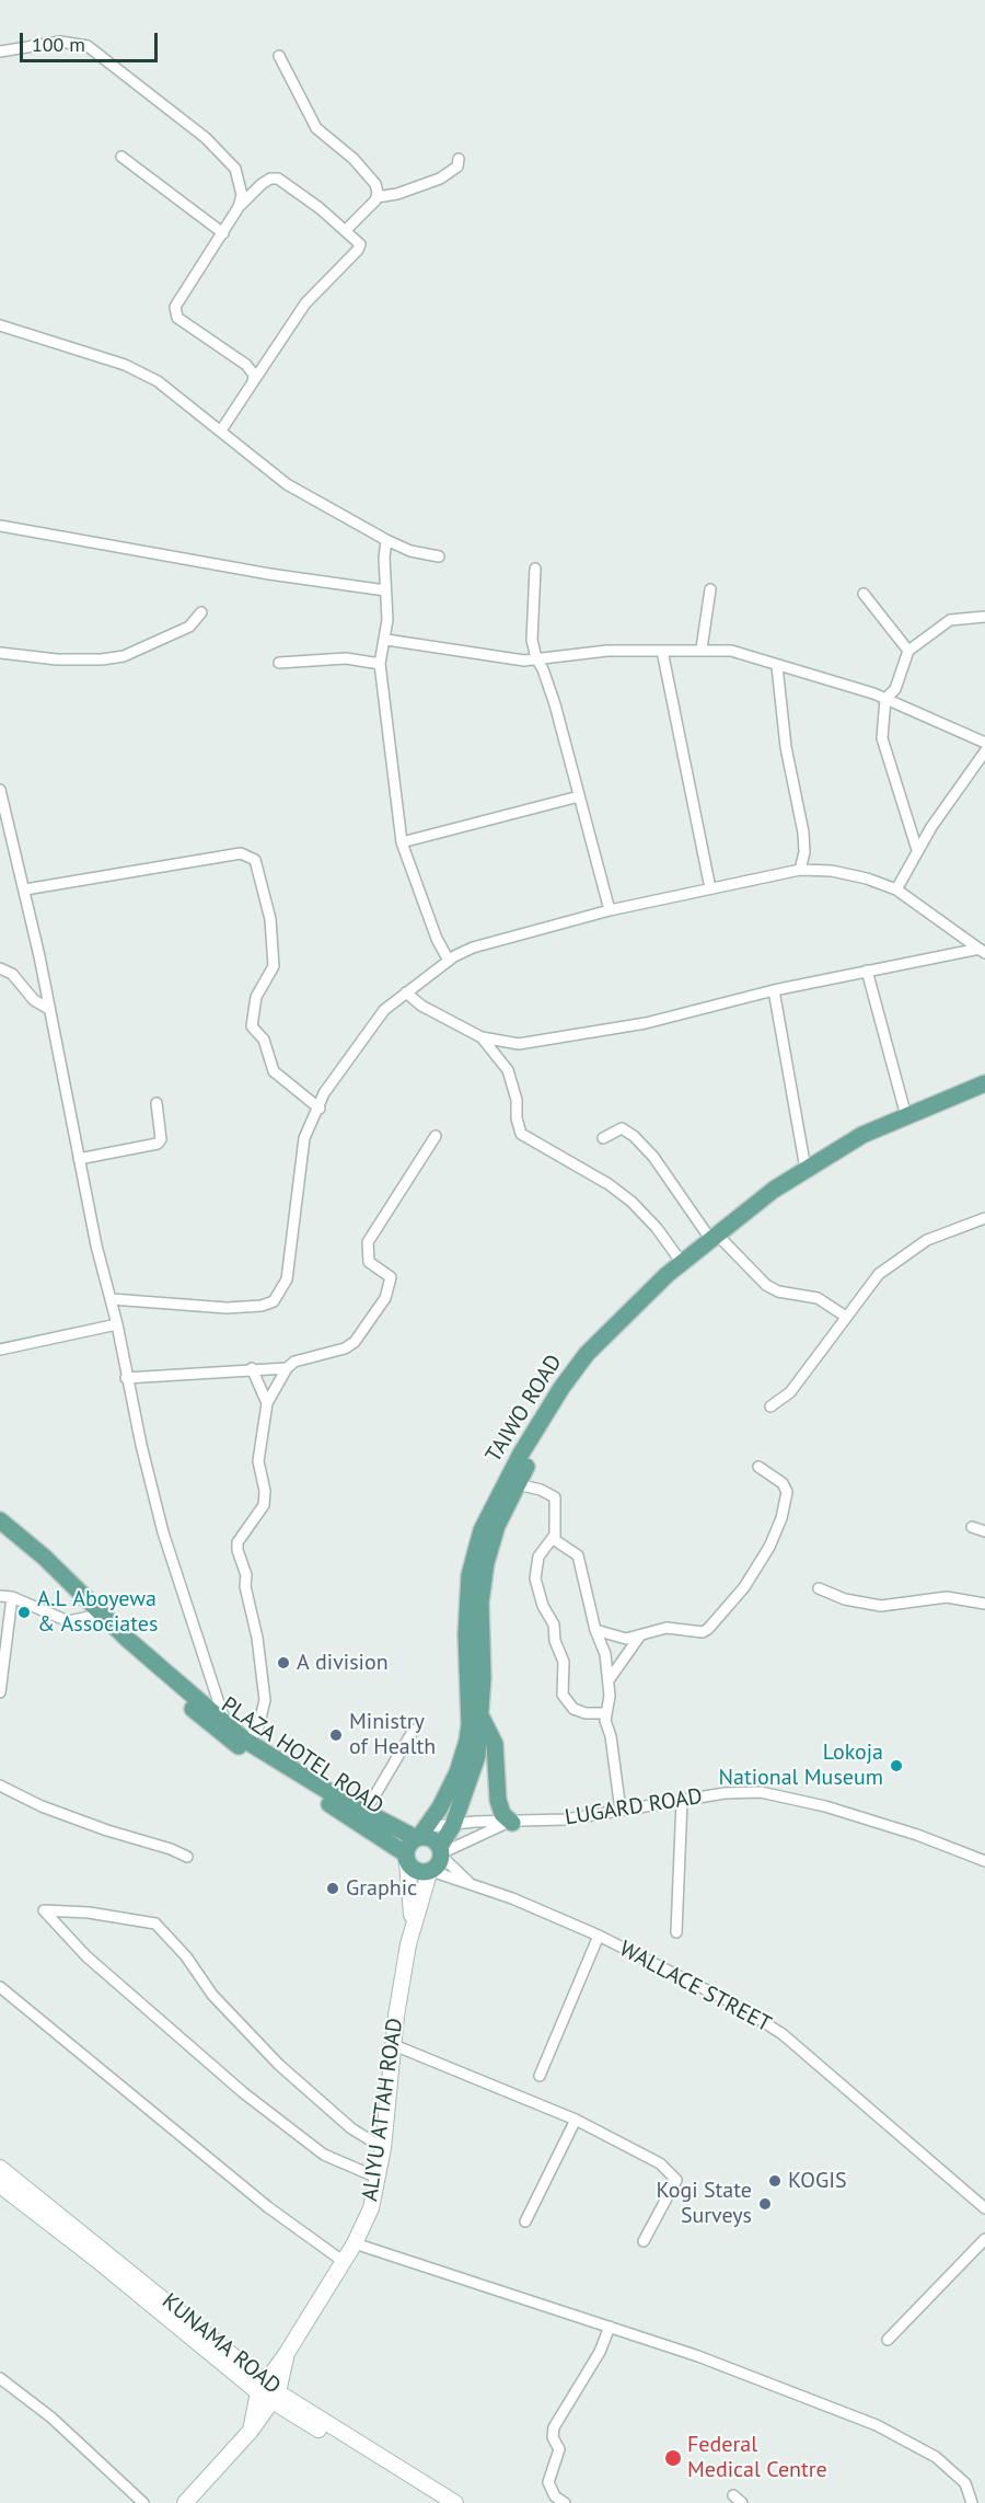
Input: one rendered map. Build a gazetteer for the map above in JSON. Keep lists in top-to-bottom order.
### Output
{
  "streets": {
    "main road": [
      "TAIWO ROAD",
      "PLAZA HOTEL ROAD",
      "ALIYU ATTAH ROAD",
      "KUNAMA ROAD"
    ],
    "street": ["LUGARD ROAD", "WALLACE STREET"]
  },
  "crossings": [
    ["TAIWO ROAD", "PLAZA HOTEL ROAD"],
    ["TAIWO ROAD", "WALLACE STREET"],
    ["PLAZA HOTEL ROAD", "WALLACE STREET"],
    ["ALIYU ATTAH ROAD", "KUNAMA ROAD"]
  ],
  "places": [
    "A.L Aboyewa & Associates",
    "A division",
    "Ministry of Health",
    "Lokoja National Museum",
    "Graphic",
    "KOGIS",
    "Kogi State Surveys",
    "Federal Medical Centre"
  ],
  "scale_bar": "100 m"
}
